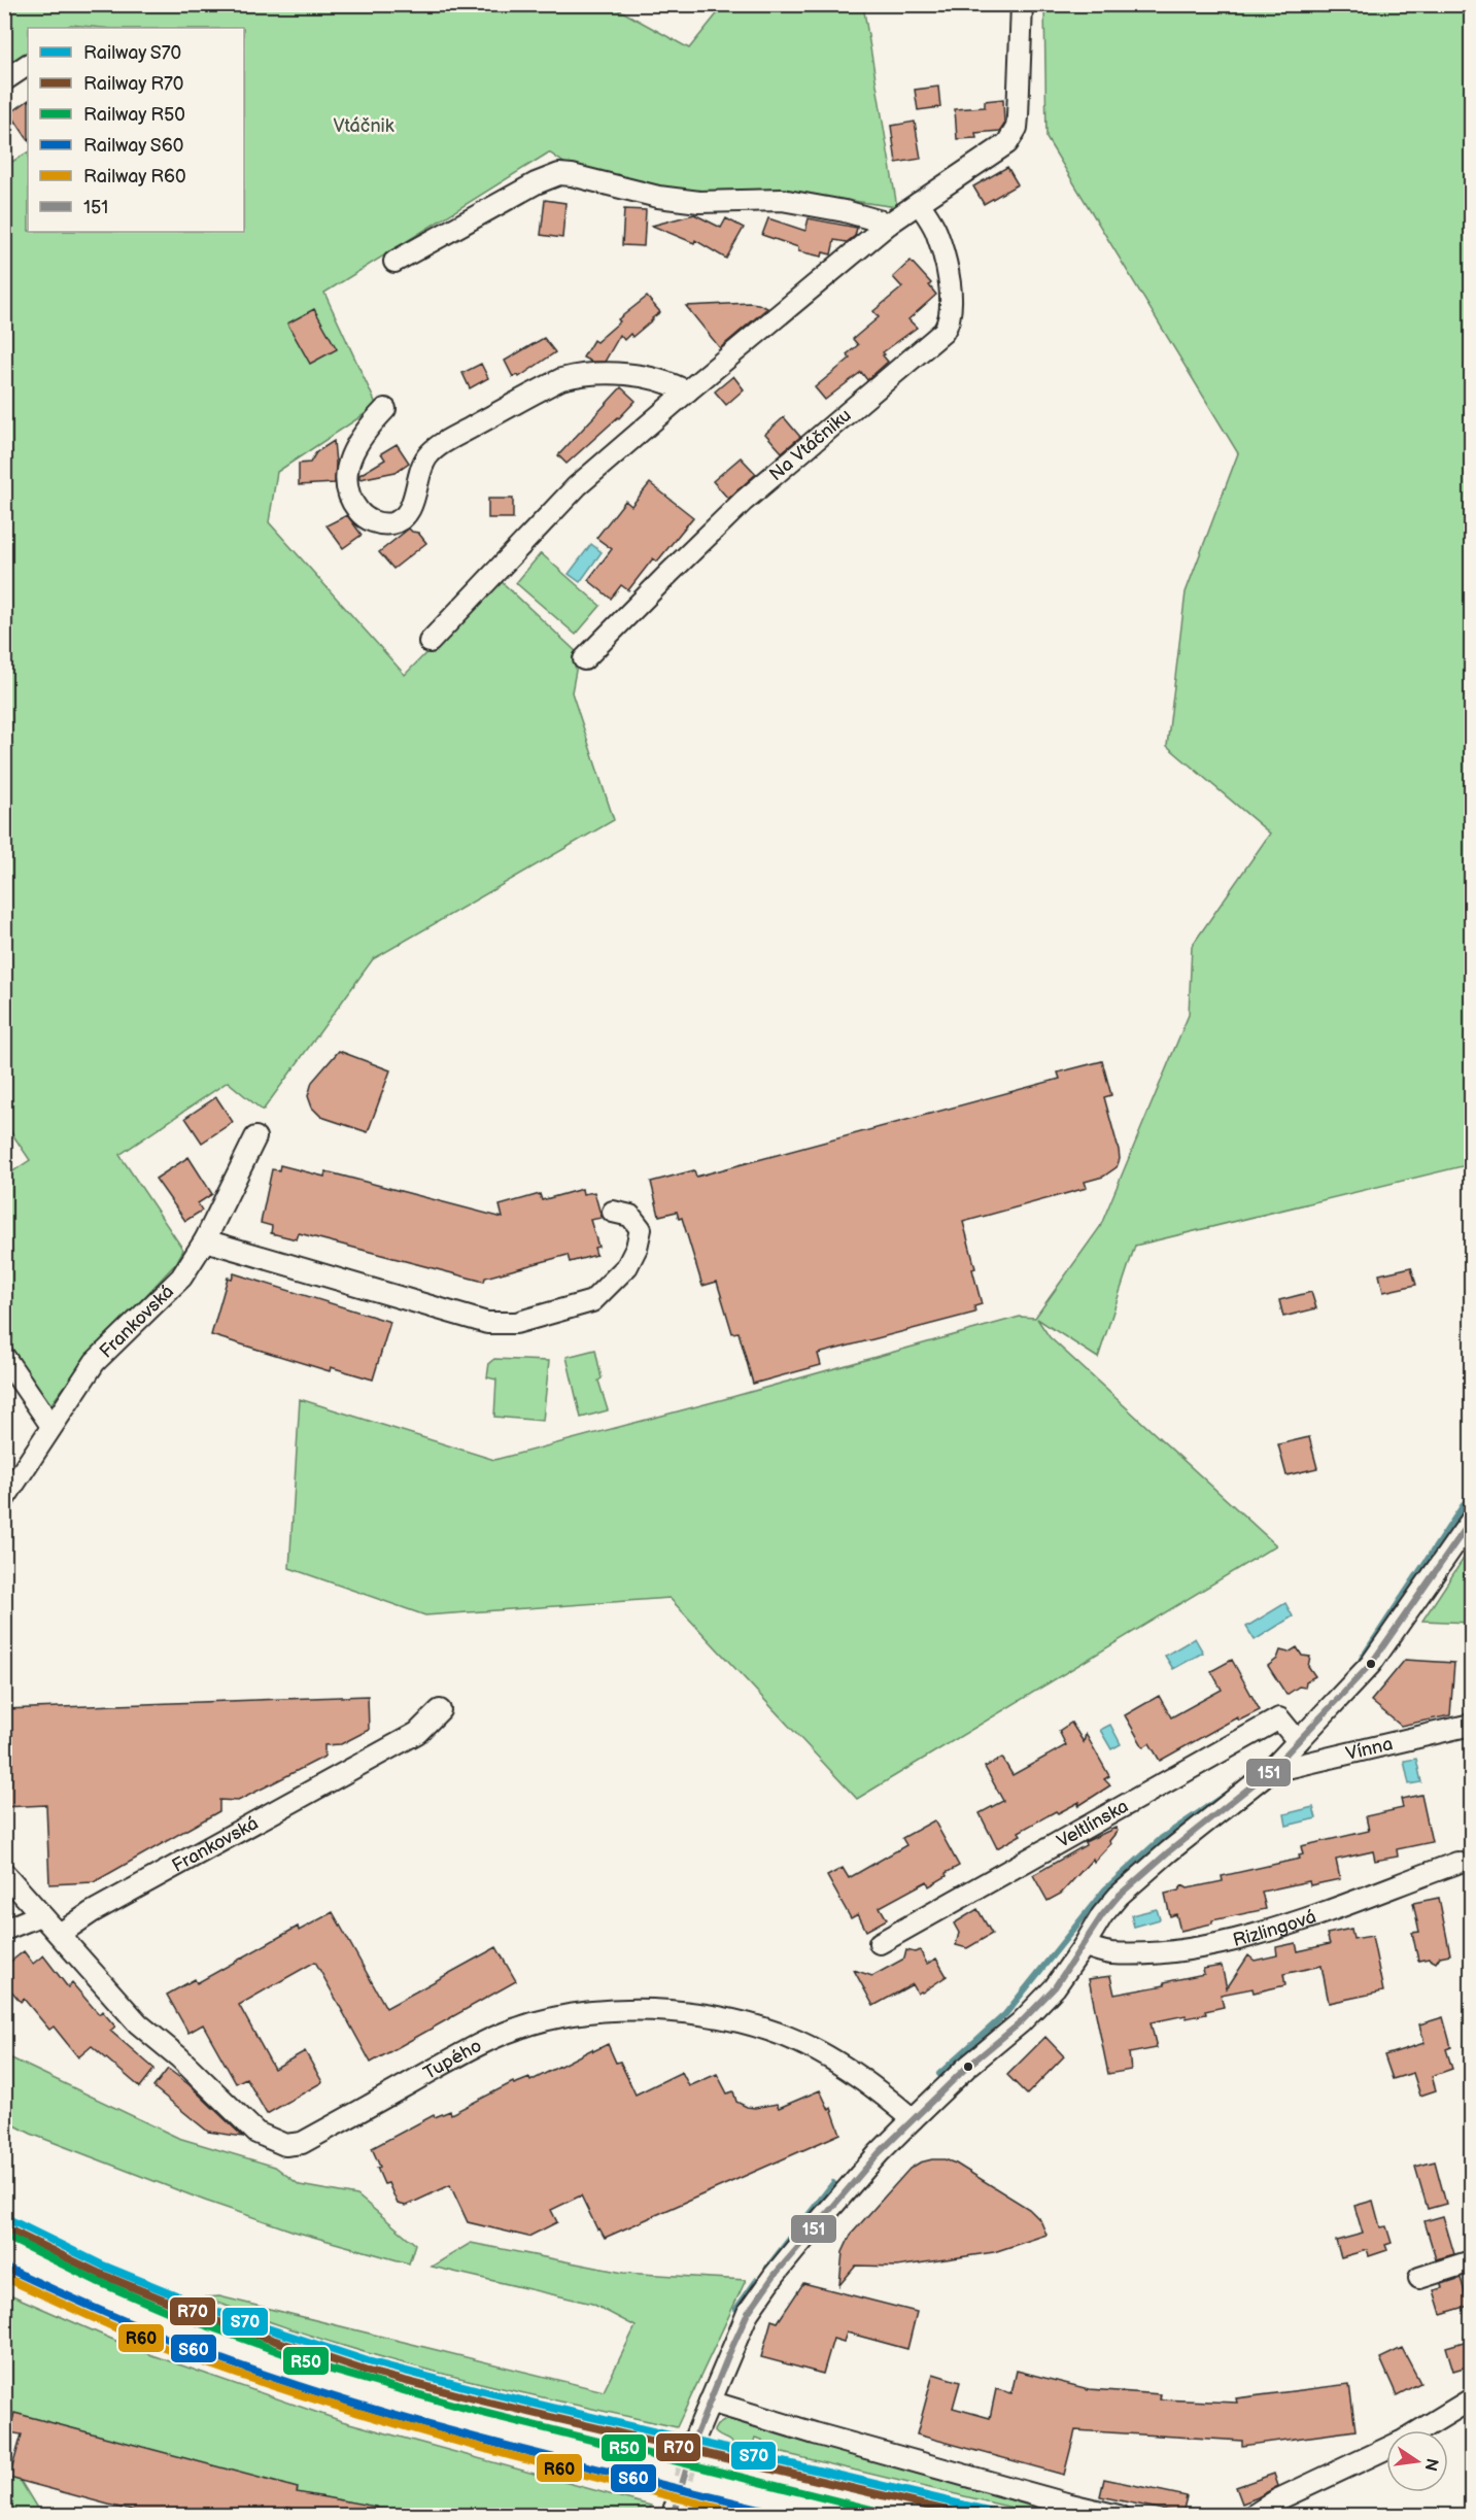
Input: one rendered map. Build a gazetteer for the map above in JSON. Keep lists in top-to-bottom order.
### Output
{
  "streets": {
    "street": [
      "Na Vtáčniku",
      "Frankovská",
      "Vínna",
      "Veltlínska",
      "Rizlingová",
      "Tupého"
    ]
  },
  "crossings": [
    ["Frankovská", "Tupého"]
  ],
  "parks": ["Vtáčnik"],
  "lines": [
    "transit line 151",
    "rail line S70",
    "rail line R70",
    "rail line R50",
    "rail line S60",
    "rail line R60"
  ],
  "legend": [
    "Railway S70",
    "Railway R70",
    "Railway R50",
    "Railway S60",
    "Railway R60",
    "151"
  ],
  "north": "right"
}
